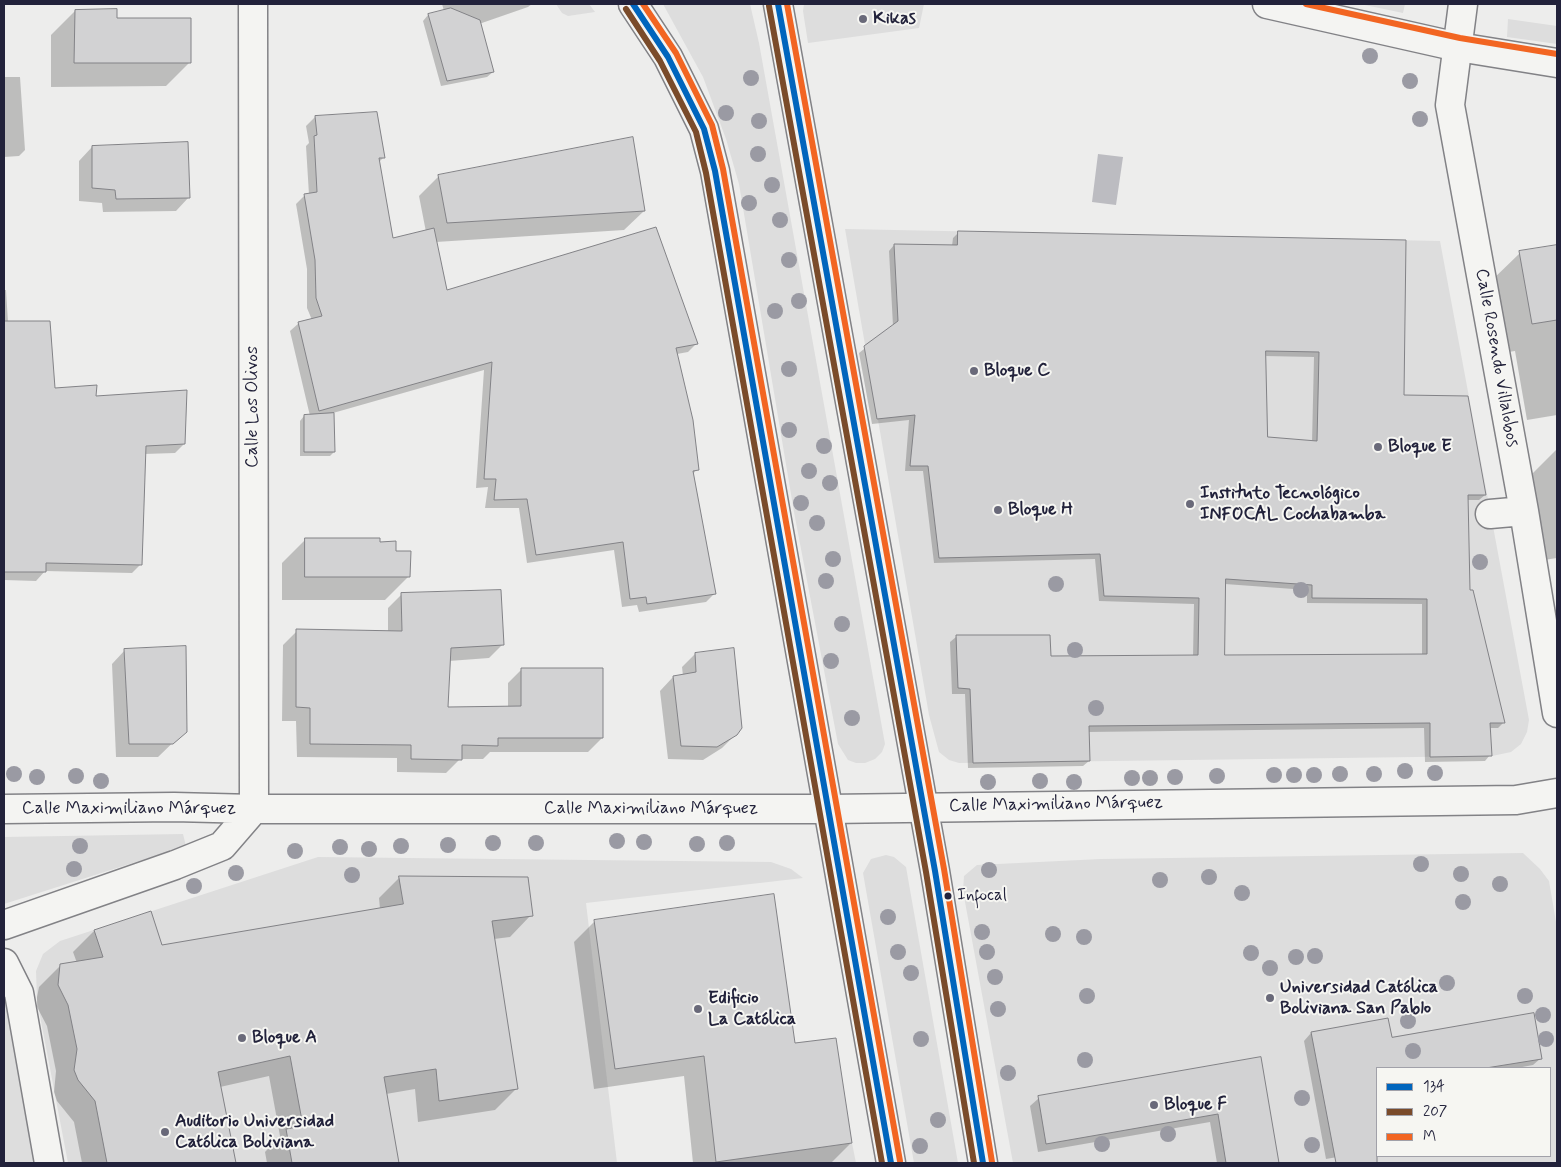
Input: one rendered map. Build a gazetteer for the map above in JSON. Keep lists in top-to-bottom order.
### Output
{
  "streets": {
    "main road": ["Calle Rosendo Villalobos", "Calle Los Olivos", "Calle Maximiliano Márquez"]
  },
  "crossings": [
    ["Calle Los Olivos", "Calle Maximiliano Márquez"]
  ],
  "places": [
    "Kikas",
    "Bloque C",
    "Bloque E",
    "Instituto Tecnológico INFOCAL Cochabamba",
    "Bloque H",
    "Infocal",
    "Universidad Católica Boliviana San Pablo",
    "Edificio La Católica",
    "Bloque A",
    "Bloque F",
    "Auditorio Universidad Católica Boliviana"
  ],
  "lines": ["transit line 134", "transit line M", "transit line 207"],
  "legend": ["134", "207", "M"]
}
